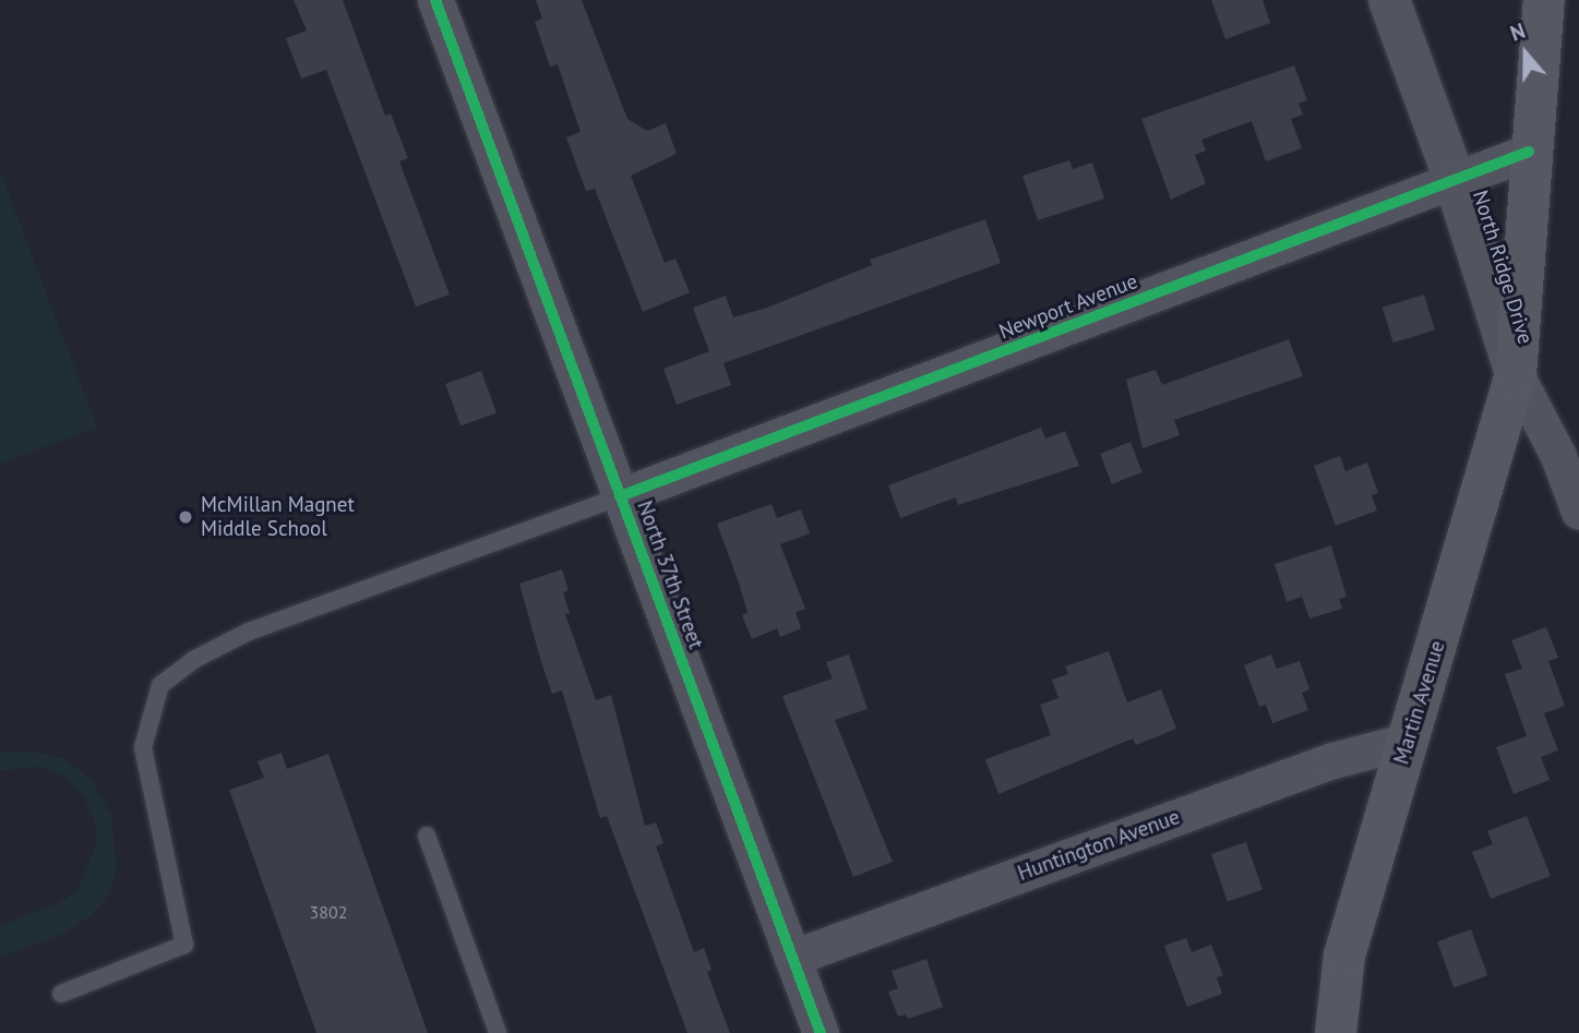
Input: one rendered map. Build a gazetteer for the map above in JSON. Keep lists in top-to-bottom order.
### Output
{
  "streets": {
    "main road": ["Martin Avenue"],
    "street": [
      "North Ridge Drive",
      "Newport Avenue",
      "North 37th Street",
      "Huntington Avenue"
    ]
  },
  "crossings": [
    ["North Ridge Drive", "Newport Avenue"],
    ["North Ridge Drive", "Martin Avenue"],
    ["Newport Avenue", "North 37th Street"],
    ["Newport Avenue", "Martin Avenue"],
    ["North 37th Street", "Huntington Avenue"],
    ["Martin Avenue", "Huntington Avenue"]
  ],
  "places": ["McMillan Magnet Middle School"],
  "house_numbers": ["3802"],
  "north": "top"
}
